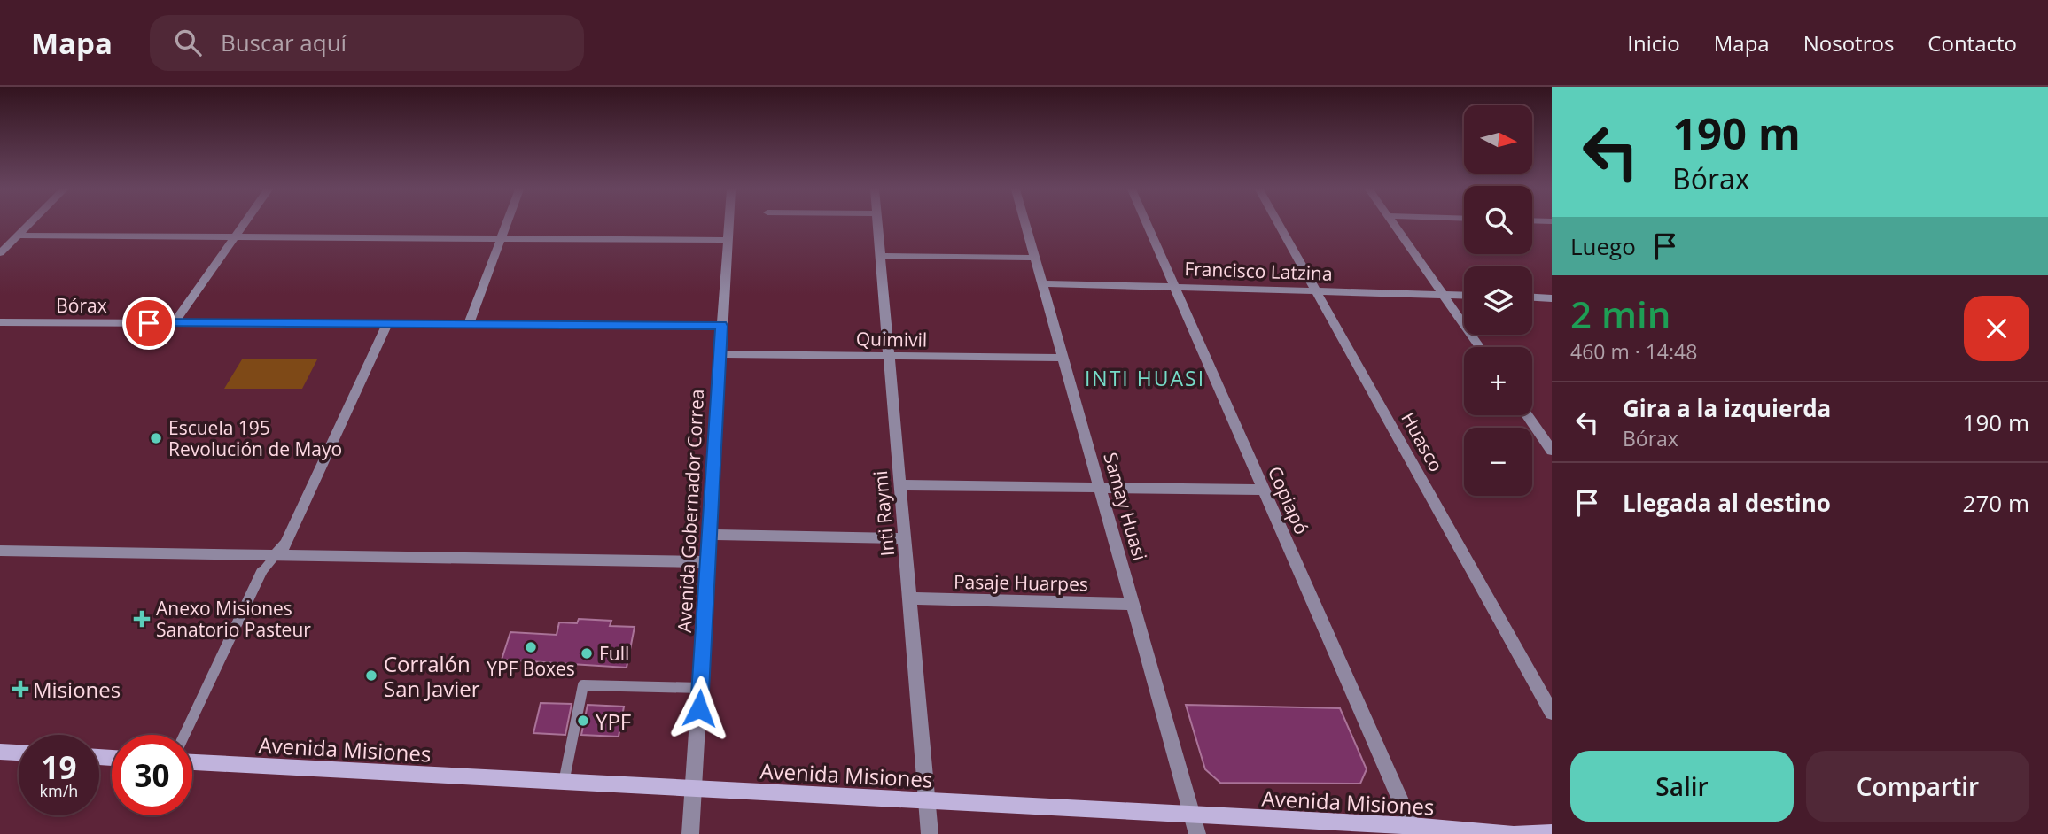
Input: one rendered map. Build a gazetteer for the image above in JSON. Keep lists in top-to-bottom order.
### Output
{
  "streets": {
    "main road": ["Avenida Misiones"],
    "street": [
      "Francisco Latzina",
      "Bórax",
      "Quimivil",
      "Huasco",
      "Copiapó",
      "Samay Huasi",
      "Avenida Gobernador Correa",
      "Inti Raymi",
      "Pasaje Huarpes"
    ]
  },
  "crossings": [
    ["Francisco Latzina", "Huasco"],
    ["Francisco Latzina", "Copiapó"],
    ["Francisco Latzina", "Samay Huasi"],
    ["Bórax", "Avenida Gobernador Correa"],
    ["Quimivil", "Samay Huasi"],
    ["Quimivil", "Avenida Gobernador Correa"],
    ["Quimivil", "Inti Raymi"],
    ["Copiapó", "Avenida Misiones"],
    ["Samay Huasi", "Pasaje Huarpes"],
    ["Samay Huasi", "Avenida Misiones"],
    ["Avenida Gobernador Correa", "Avenida Misiones"],
    ["Inti Raymi", "Pasaje Huarpes"],
    ["Inti Raymi", "Avenida Misiones"]
  ],
  "districts": ["INTI HUASI"],
  "places": {
    "other": [
      "Escuela 195 Revolución de Mayo",
      "YPF Boxes",
      "Full",
      "Corralón San Javier",
      "YPF"
    ],
    "health": ["Anexo Misiones Sanatorio Pasteur", "Misiones"]
  },
  "north": "right",
  "page": {
    "header": "Mapa",
    "search": "Buscar aquí",
    "nav": [
      "Inicio",
      "Mapa",
      "Nosotros",
      "Contacto"
    ],
    "turn": ["190 m", "Bórax"],
    "map_buttons": ["+", "−"],
    "then": "Luego",
    "heading": ["2 min", "460 m · 14:48"],
    "list": [
      {
        "name": "Gira a la izquierda",
        "note": "Bórax",
        "value": "190 m"
      },
      {
        "name": "Llegada al destino",
        "value": "270 m"
      }
    ],
    "speed": "19 km/h",
    "limit": "30",
    "buttons": ["Salir", "Compartir"]
  }
}
